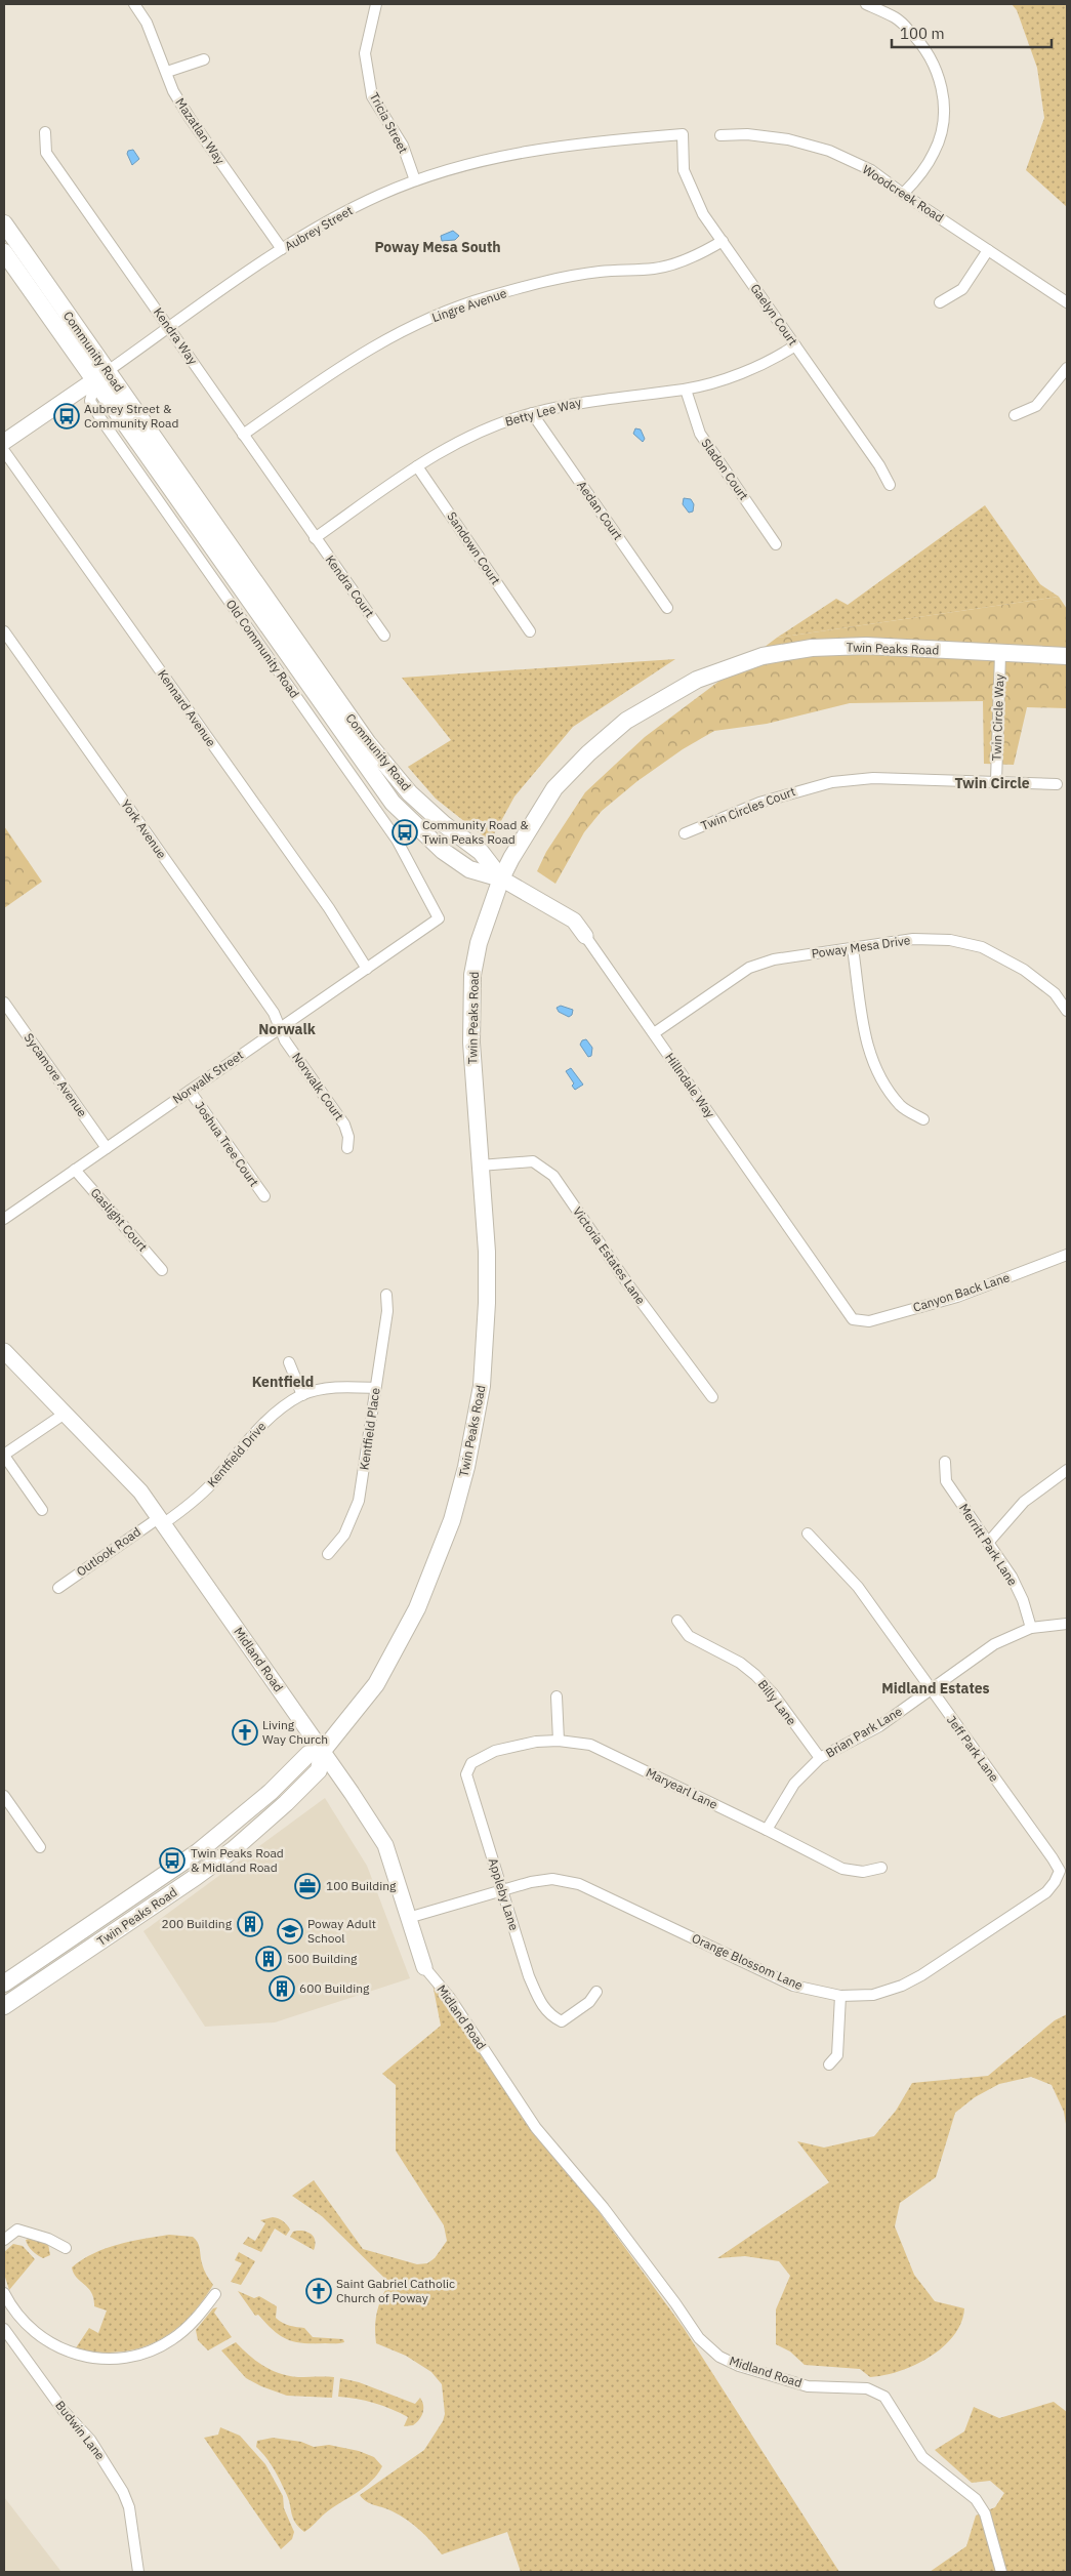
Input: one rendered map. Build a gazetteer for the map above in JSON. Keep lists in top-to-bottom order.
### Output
{
  "streets": {
    "main road": [
      "Aubrey Street",
      "Community Road",
      "Twin Peaks Road",
      "Hillndale Way",
      "Midland Road"
    ],
    "street": [
      "Tricia Street",
      "Mazatlan Way",
      "Woodcreek Road",
      "Lingre Avenue",
      "Gaelyn Court",
      "Kendra Way",
      "Betty Lee Way",
      "Sladon Court",
      "Aedan Court",
      "Sandown Court",
      "Kendra Court",
      "Old Community Road",
      "Kennard Avenue",
      "Twin Circle Way",
      "Twin Circles Court",
      "York Avenue",
      "Poway Mesa Drive",
      "Sycamore Avenue",
      "Norwalk Street",
      "Norwalk Court",
      "Joshua Tree Court",
      "Gaslight Court",
      "Victoria Estates Lane",
      "Canyon Back Lane",
      "Kentfield Place",
      "Kentfield Drive",
      "Merritt Park Lane",
      "Outlook Road",
      "Billy Lane",
      "Brian Park Lane",
      "Jeff Park Lane",
      "Maryearl Lane",
      "Appleby Lane",
      "Orange Blossom Lane",
      "Budwin Lane"
    ]
  },
  "crossings": [
    ["Tricia Street", "Aubrey Street"],
    ["Mazatlan Way", "Aubrey Street"],
    ["Aubrey Street", "Gaelyn Court"],
    ["Aubrey Street", "Kendra Way"],
    ["Aubrey Street", "Community Road"],
    ["Aubrey Street", "Old Community Road"],
    ["Lingre Avenue", "Gaelyn Court"],
    ["Lingre Avenue", "Kendra Way"],
    ["Gaelyn Court", "Betty Lee Way"],
    ["Kendra Way", "Betty Lee Way"],
    ["Kendra Way", "Kendra Court"],
    ["Community Road", "Old Community Road"],
    ["Community Road", "Twin Peaks Road"],
    ["Community Road", "Hillndale Way"],
    ["Betty Lee Way", "Sladon Court"],
    ["Betty Lee Way", "Aedan Court"],
    ["Betty Lee Way", "Sandown Court"],
    ["Betty Lee Way", "Kendra Court"],
    ["Old Community Road", "Norwalk Street"],
    ["Twin Peaks Road", "Twin Circle Way"],
    ["Twin Peaks Road", "Hillndale Way"],
    ["Twin Peaks Road", "Victoria Estates Lane"],
    ["Twin Peaks Road", "Midland Road"],
    ["Kennard Avenue", "Norwalk Street"],
    ["Twin Circle Way", "Twin Circles Court"],
    ["York Avenue", "Norwalk Street"],
    ["York Avenue", "Norwalk Court"],
    ["Poway Mesa Drive", "Hillndale Way"],
    ["Sycamore Avenue", "Norwalk Street"],
    ["Norwalk Street", "Norwalk Court"],
    ["Norwalk Street", "Joshua Tree Court"],
    ["Norwalk Street", "Gaslight Court"],
    ["Hillndale Way", "Canyon Back Lane"],
    ["Kentfield Place", "Kentfield Drive"],
    ["Kentfield Drive", "Outlook Road"],
    ["Kentfield Drive", "Midland Road"],
    ["Merritt Park Lane", "Brian Park Lane"],
    ["Outlook Road", "Midland Road"],
    ["Midland Road", "Orange Blossom Lane"],
    ["Billy Lane", "Brian Park Lane"],
    ["Brian Park Lane", "Jeff Park Lane"],
    ["Brian Park Lane", "Maryearl Lane"],
    ["Jeff Park Lane", "Orange Blossom Lane"],
    ["Maryearl Lane", "Appleby Lane"],
    ["Appleby Lane", "Orange Blossom Lane"]
  ],
  "districts": [
    "Poway Mesa South",
    "Twin Circle",
    "Norwalk",
    "Kentfield",
    "Midland Estates"
  ],
  "places": {
    "bus stop": ["Aubrey Street & Community Road", "Community Road & Twin Peaks Road", "Twin Peaks Road & Midland Road"],
    "church": ["Living Way Church", "Saint Gabriel Catholic Church of Poway"],
    "office": ["100 Building"],
    "building": ["200 Building", "500 Building", "600 Building"],
    "school or university": ["Poway Adult School"]
  },
  "scale_bar": "100 m"
}
